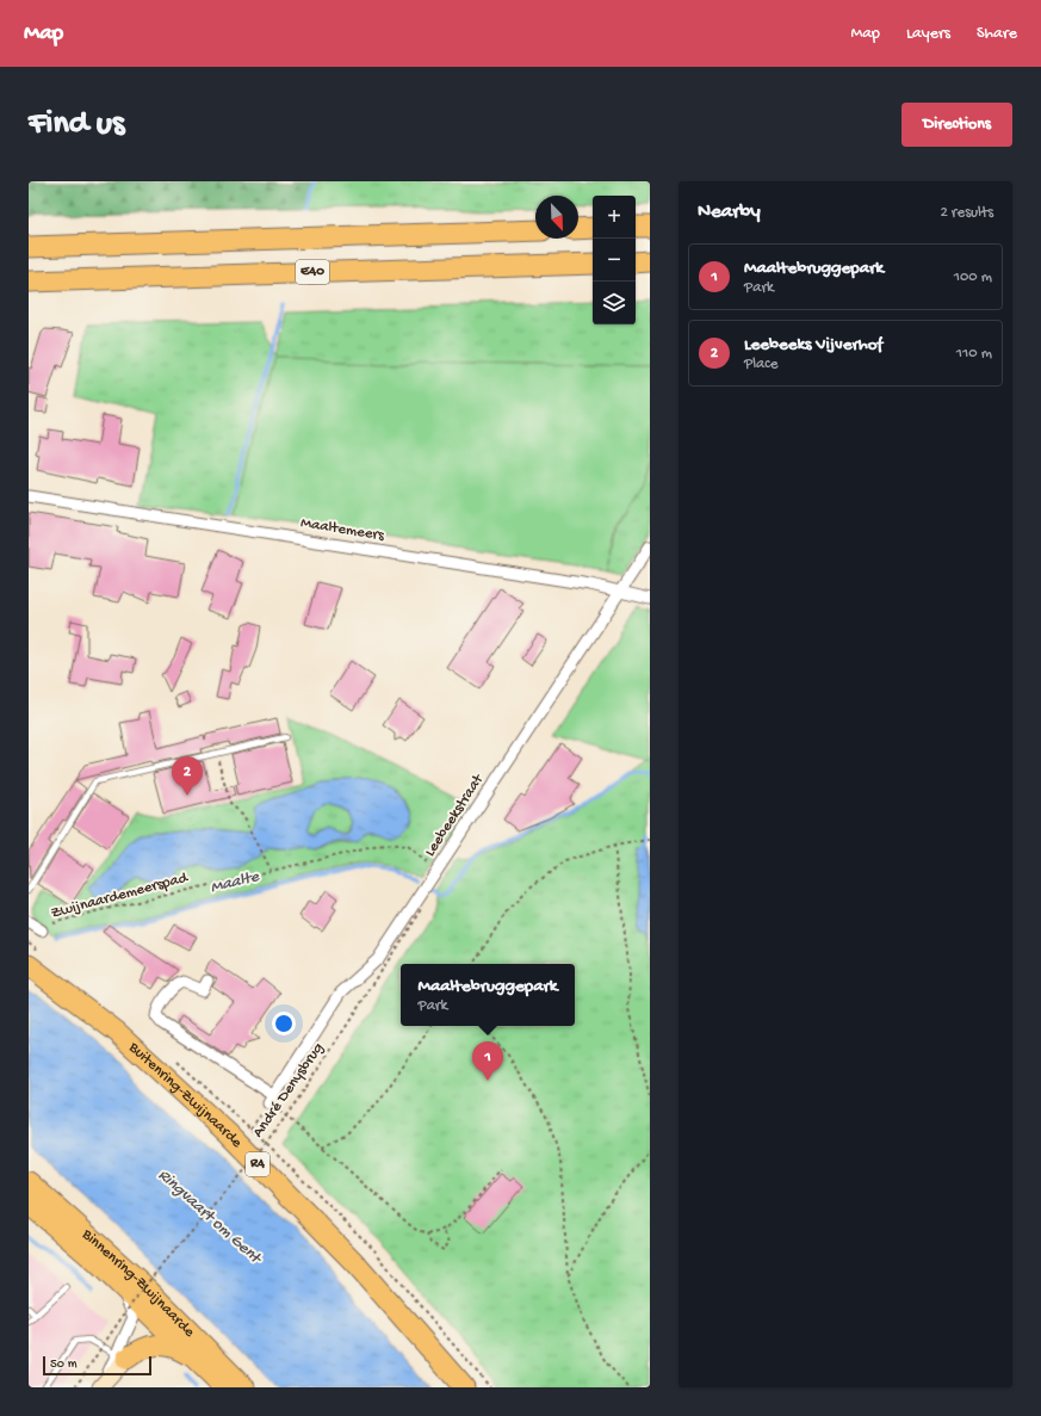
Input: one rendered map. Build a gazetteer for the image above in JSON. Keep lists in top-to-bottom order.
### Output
{
  "streets": {
    "highway": [
      "E40",
      "Buitenring-Zwijnaarde",
      "R4",
      "Binnenring-Zwijnaarde"
    ],
    "street": ["Maaltemeers", "Leebeekstraat"],
    "path": ["Zwijnaardemeerspad", "André Denysbrug"]
  },
  "crossings": [
    ["Maaltemeers", "Leebeekstraat"],
    ["Leebeekstraat", "Zwijnaardemeerspad"]
  ],
  "water": ["Maalte", "Ringvaart om Gent"],
  "scale_bar": "50 m",
  "north": "bottom right",
  "page": {
    "header": "Map",
    "nav": ["Map", "Layers", "Share"],
    "buttons": "Directions",
    "title": "Find us",
    "heading": ["Nearby", "2 results"],
    "map_buttons": ["+", "−"],
    "list": [
      {
        "mark": "1",
        "name": "Maaltebruggepark",
        "note": "Park",
        "value": "100 m"
      },
      {
        "mark": "2",
        "name": "Leebeeks Vijverhof",
        "note": "Place",
        "value": "110 m"
      }
    ],
    "pins": ["2", "1"],
    "popup": ["Maaltebruggepark", "Park"],
    "scale": "50 m"
  }
}
